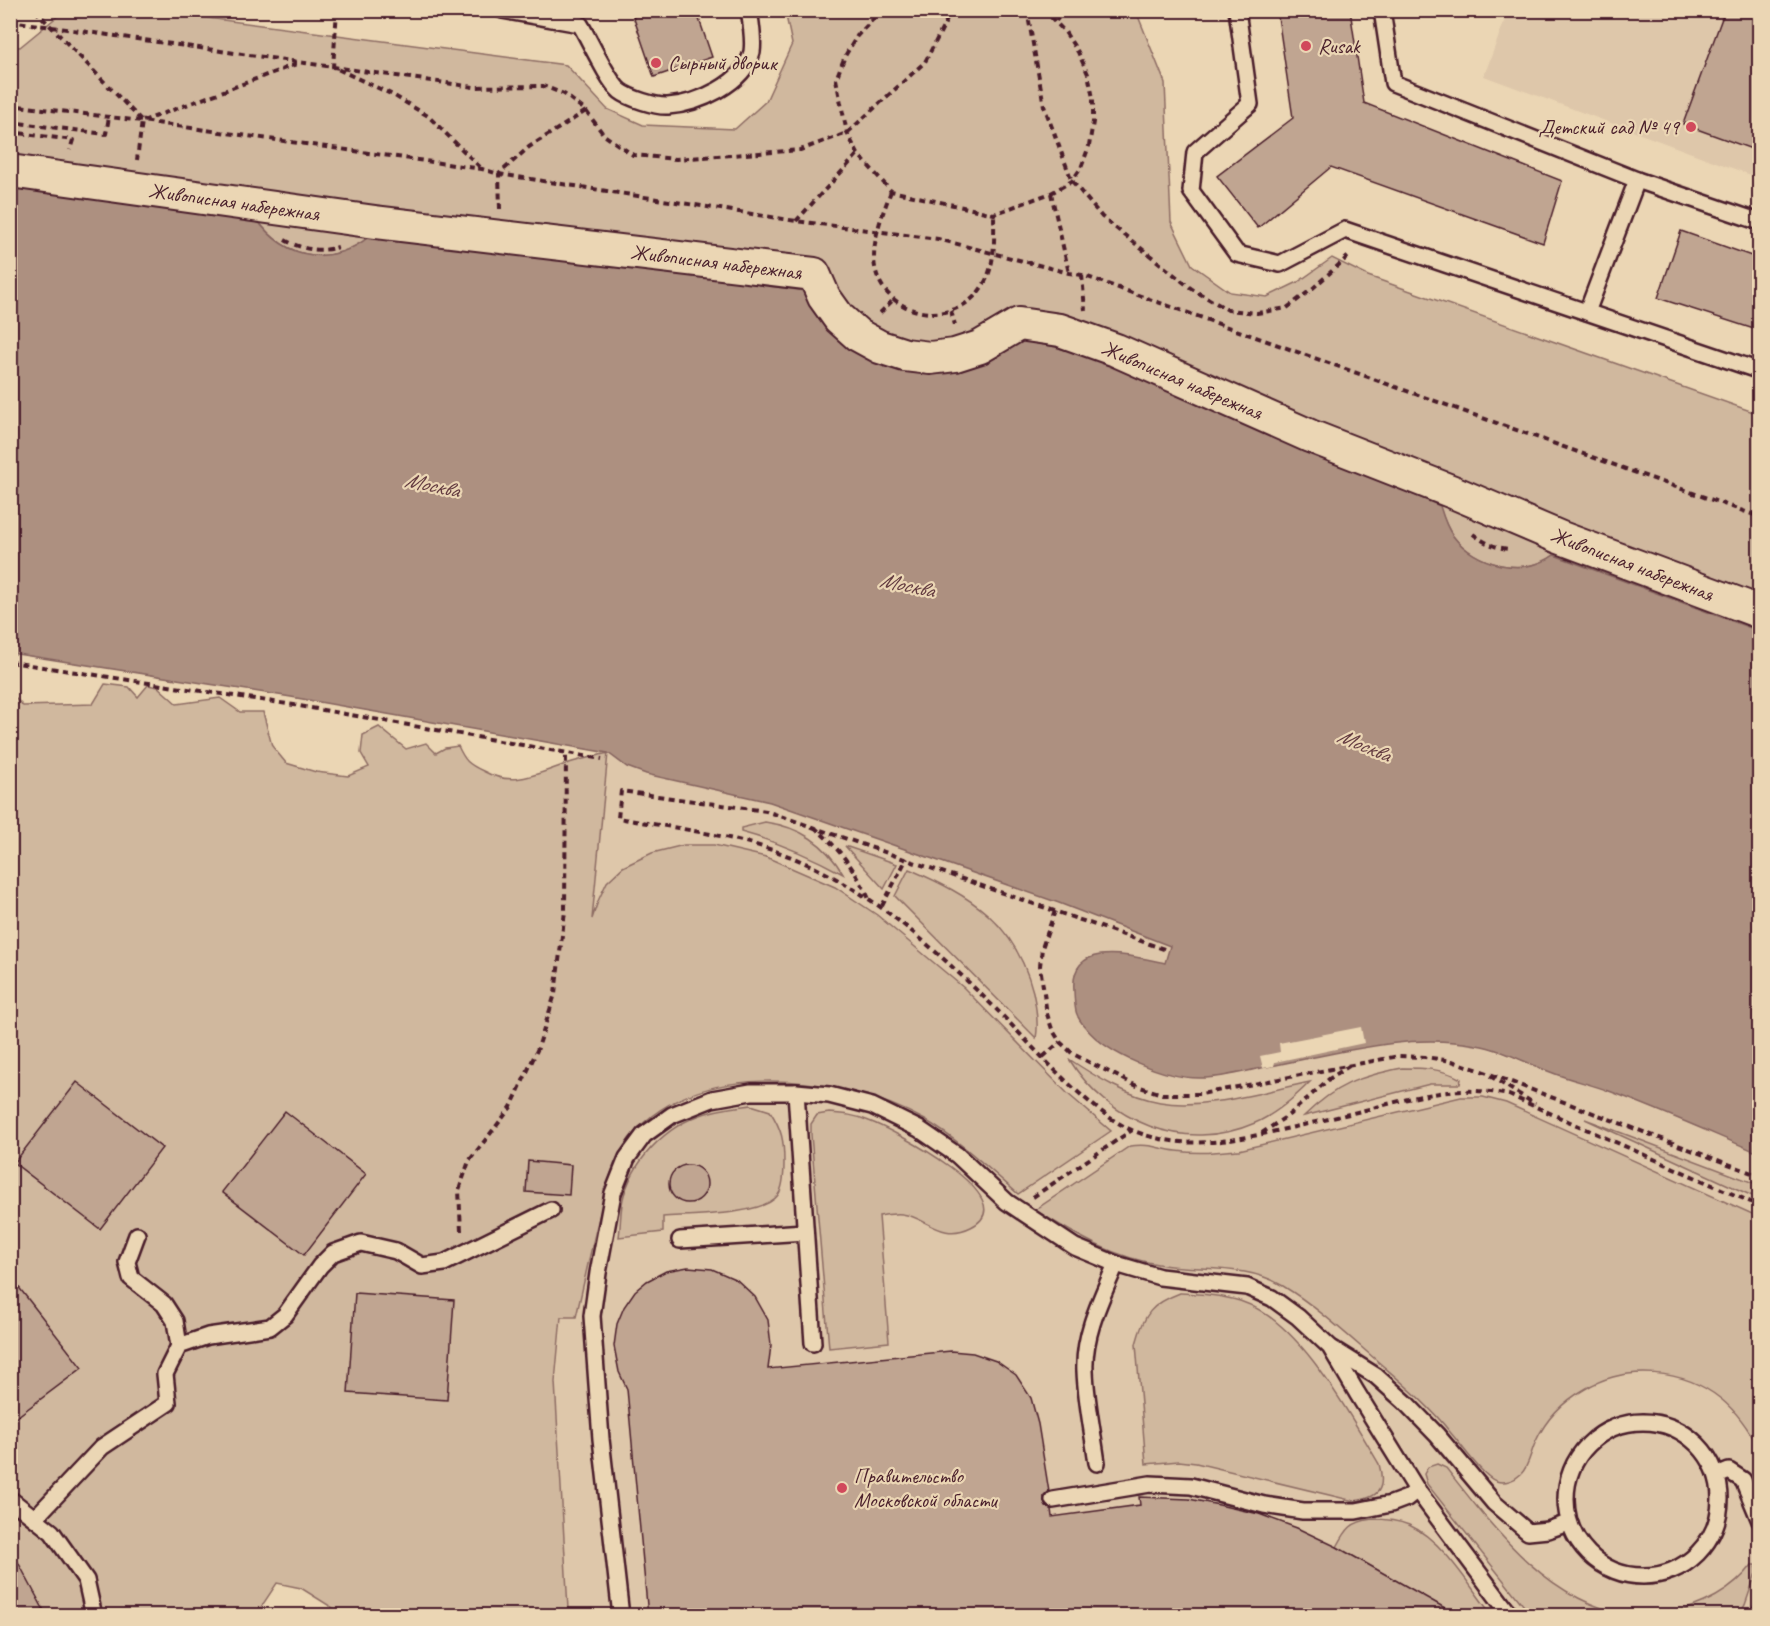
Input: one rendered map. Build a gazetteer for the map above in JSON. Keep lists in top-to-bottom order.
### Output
{
  "streets": {
    "street": ["Живописная набережная"]
  },
  "water": ["Москва"],
  "places": [
    "Rusak",
    "Сырный дворик",
    "Детский сад № 49",
    "Правительство Московской области"
  ]
}
